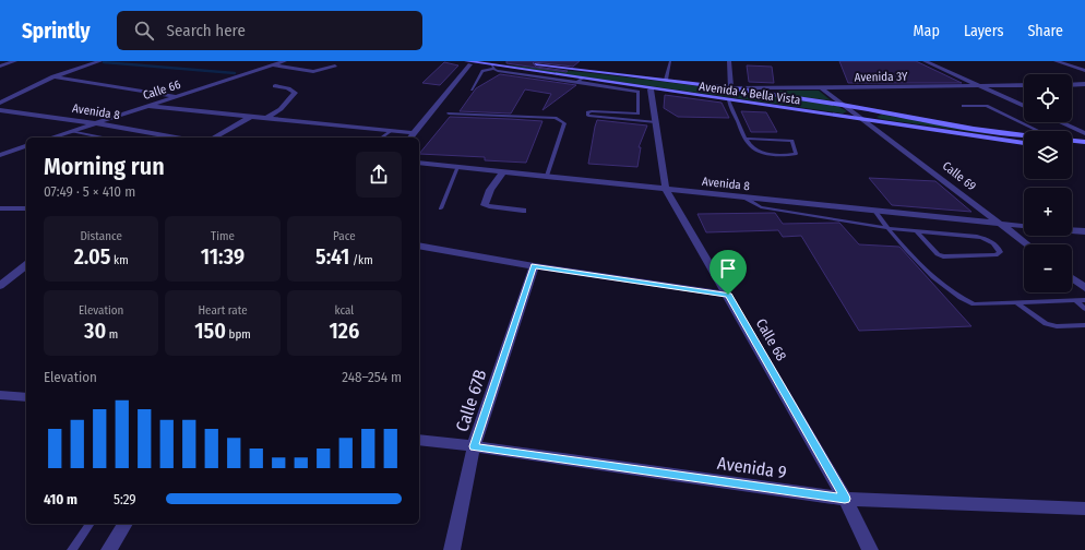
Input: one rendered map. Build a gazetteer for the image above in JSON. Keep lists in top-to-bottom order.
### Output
{
  "streets": {
    "street": [
      "Avenida 3Y",
      "Calle 66",
      "Avenida 4 Bella Vista",
      "Avenida 8",
      "Calle 69",
      "Calle 68",
      "Calle 67B",
      "Avenida 9"
    ]
  },
  "crossings": [
    ["Avenida 3Y", "Avenida 4 Bella Vista"],
    ["Avenida 3Y", "Calle 69"],
    ["Calle 66", "Avenida 8"],
    ["Avenida 4 Bella Vista", "Calle 69"],
    ["Avenida 4 Bella Vista", "Calle 68"],
    ["Avenida 8", "Calle 69"],
    ["Avenida 8", "Calle 68"],
    ["Calle 68", "Avenida 9"],
    ["Calle 67B", "Avenida 9"]
  ],
  "page": {
    "header": "Sprintly",
    "search": "Search here",
    "nav": ["Map", "Layers", "Share"],
    "map_buttons": ["+", "−"],
    "heading": ["Morning run", "07:49 · 5 × 410 m"],
    "stats": [
      ["Distance", "2.05 km"],
      ["Time", "11:39"],
      ["Pace", "5:41 /km"],
      ["Elevation", "30 m"],
      ["Heart rate", "150 bpm"],
      ["kcal", "126"]
    ],
    "chart": ["Elevation", "248–254 m"],
    "list": [
      {
        "name": "410 m",
        "note": "5:29"
      }
    ]
  }
}
